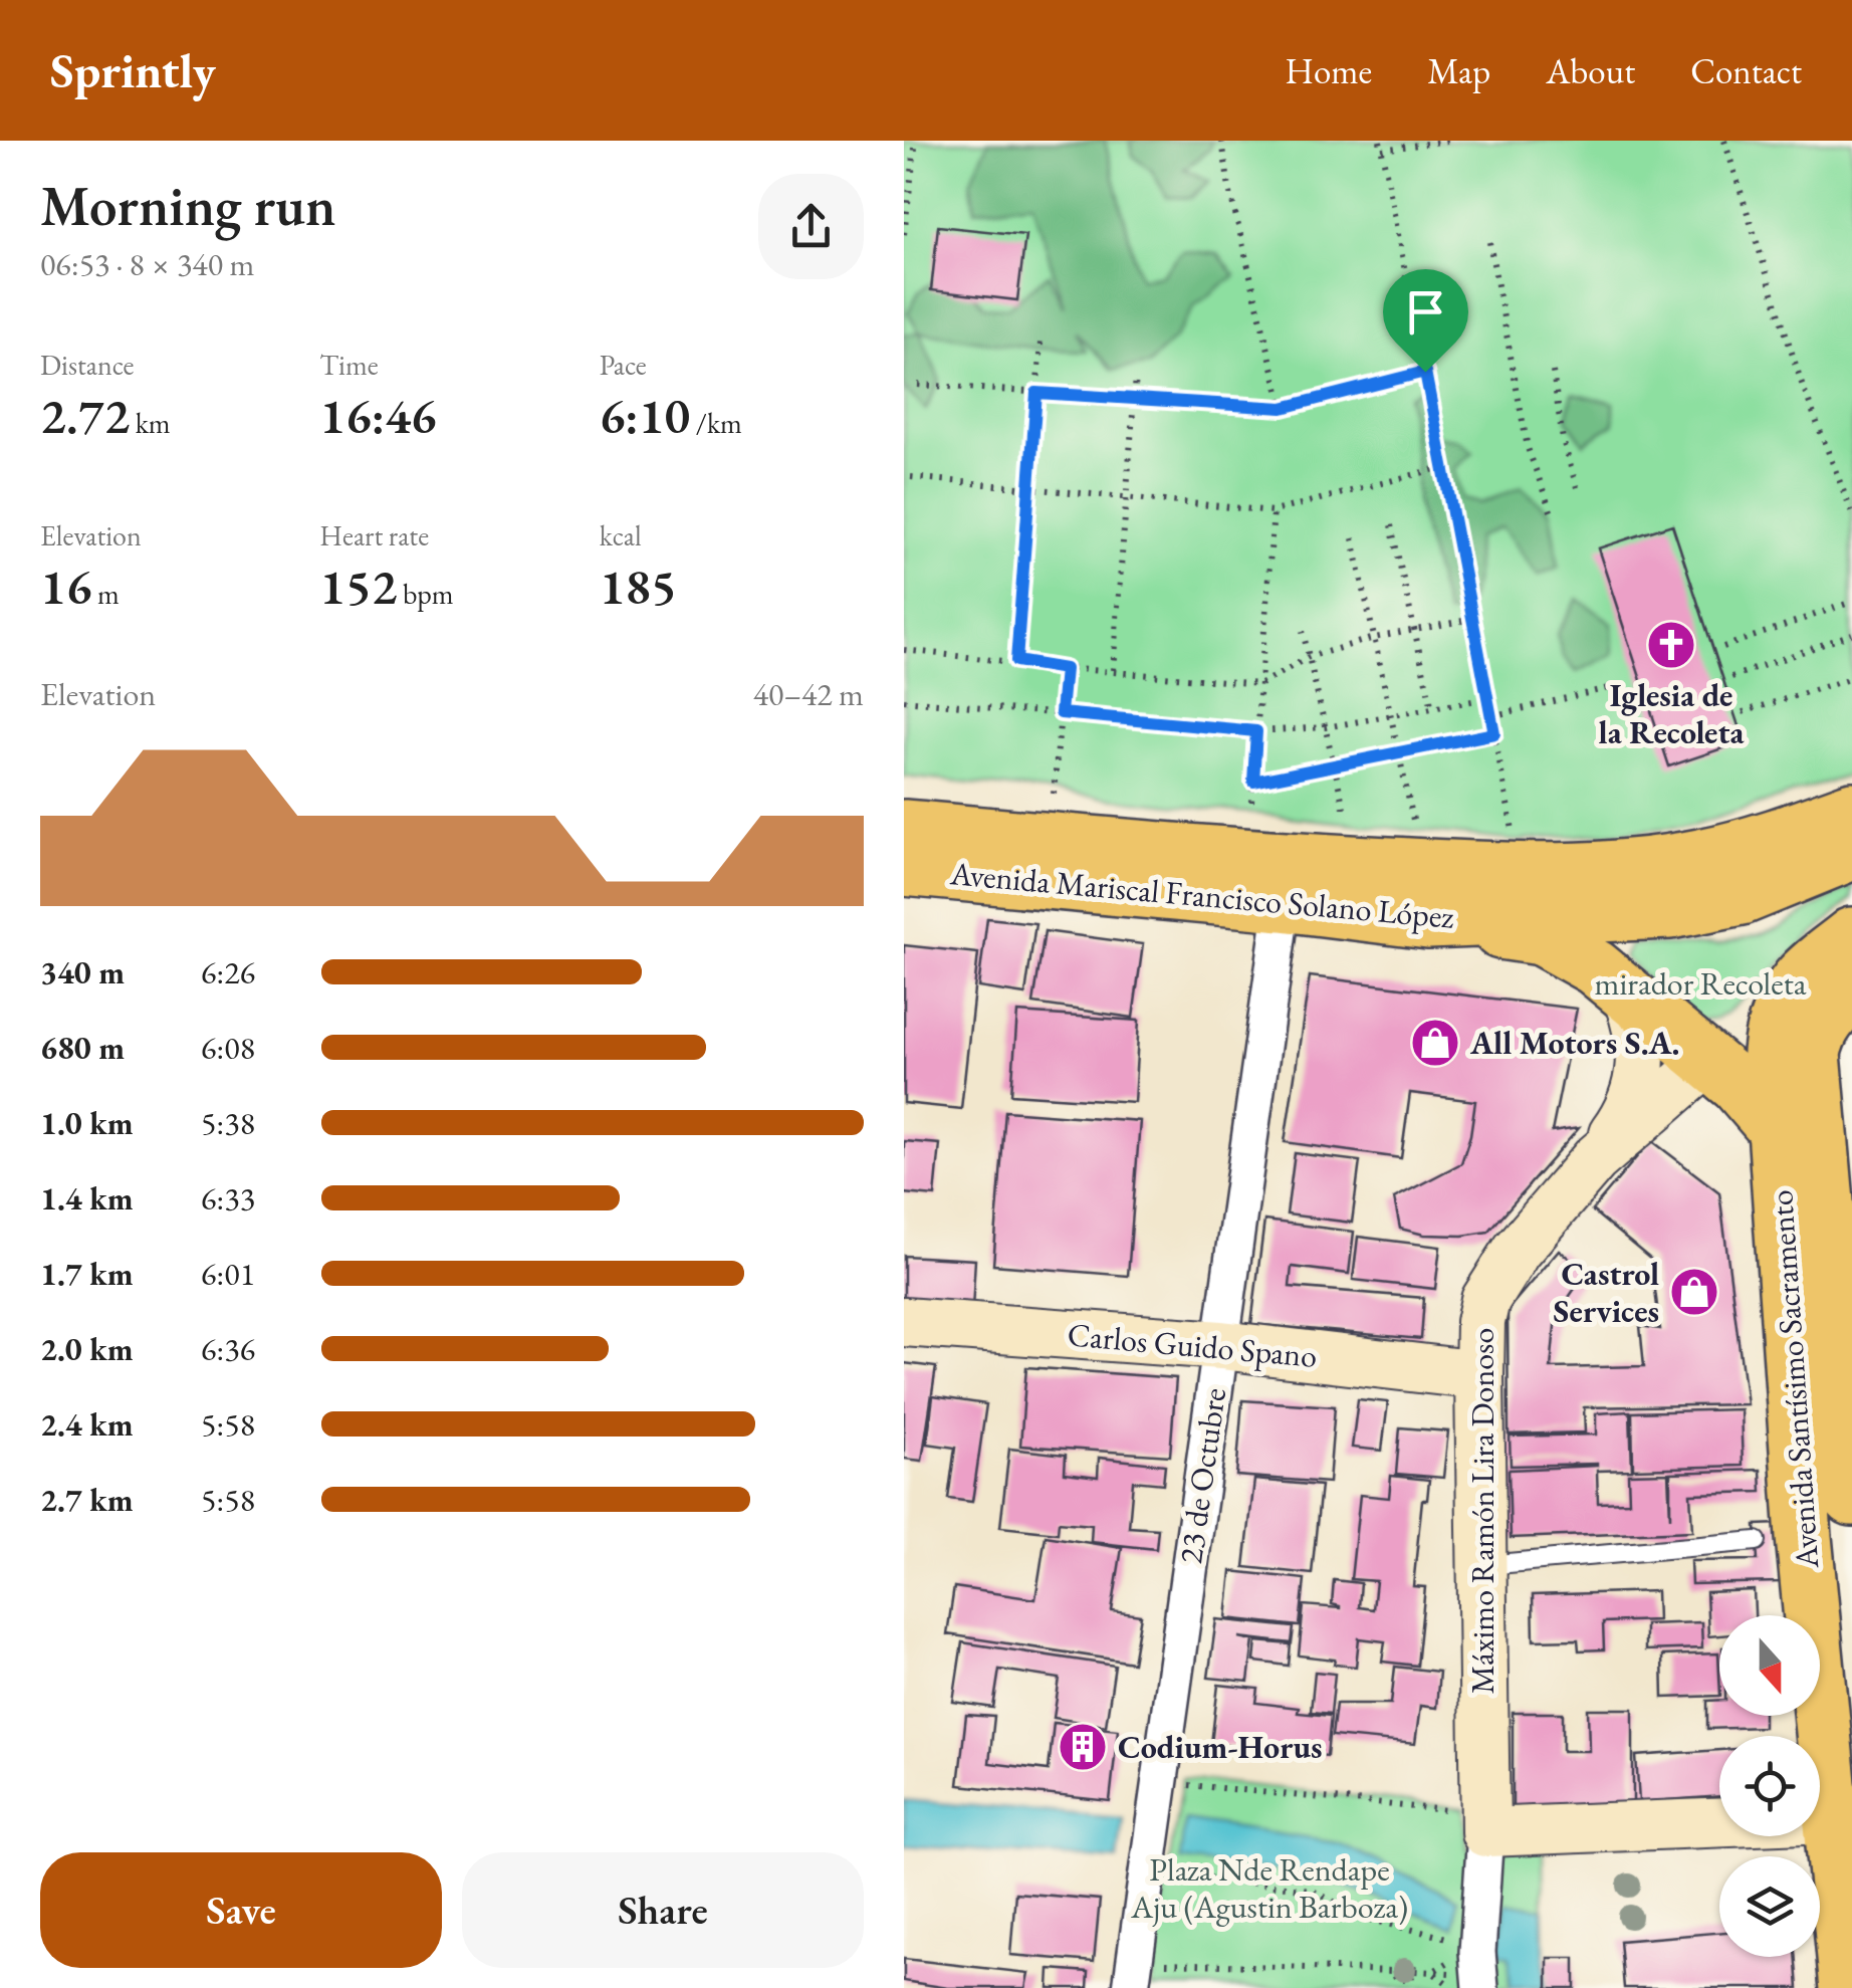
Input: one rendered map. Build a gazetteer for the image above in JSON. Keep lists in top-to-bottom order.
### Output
{
  "streets": {
    "main road": [
      "Avenida Mariscal Francisco Solano López",
      "Carlos Guido Spano",
      "Avenida Santísimo Sacramento",
      "Máximo Ramón Lira Donoso"
    ],
    "street": ["23 de Octubre"]
  },
  "crossings": [
    ["Avenida Mariscal Francisco Solano López", "23 de Octubre"],
    ["Carlos Guido Spano", "23 de Octubre"],
    ["Carlos Guido Spano", "Máximo Ramón Lira Donoso"]
  ],
  "parks": ["mirador Recoleta", "Plaza Nde Rendape Aju (Agustin Barboza)"],
  "places": {
    "church": ["Iglesia de la Recoleta"],
    "shop": ["All Motors S.A.", "Castrol Services"],
    "building": ["Codium-Horus"]
  },
  "north": "bottom",
  "page": {
    "header": "Sprintly",
    "nav": [
      "Home",
      "Map",
      "About",
      "Contact"
    ],
    "heading": ["Morning run", "06:53 · 8 × 340 m"],
    "stats": [
      ["Distance", "2.72 km"],
      ["Time", "16:46"],
      ["Pace", "6:10 /km"],
      ["Elevation", "16 m"],
      ["Heart rate", "152 bpm"],
      ["kcal", "185"]
    ],
    "chart": ["Elevation", "40–42 m"],
    "list": [
      {
        "name": "340 m",
        "note": "6:26"
      },
      {
        "name": "680 m",
        "note": "6:08"
      },
      {
        "name": "1.0 km",
        "note": "5:38"
      },
      {
        "name": "1.4 km",
        "note": "6:33"
      },
      {
        "name": "1.7 km",
        "note": "6:01"
      },
      {
        "name": "2.0 km",
        "note": "6:36"
      },
      {
        "name": "2.4 km",
        "note": "5:58"
      },
      {
        "name": "2.7 km",
        "note": "5:58"
      }
    ],
    "buttons": ["Save", "Share"]
  }
}
